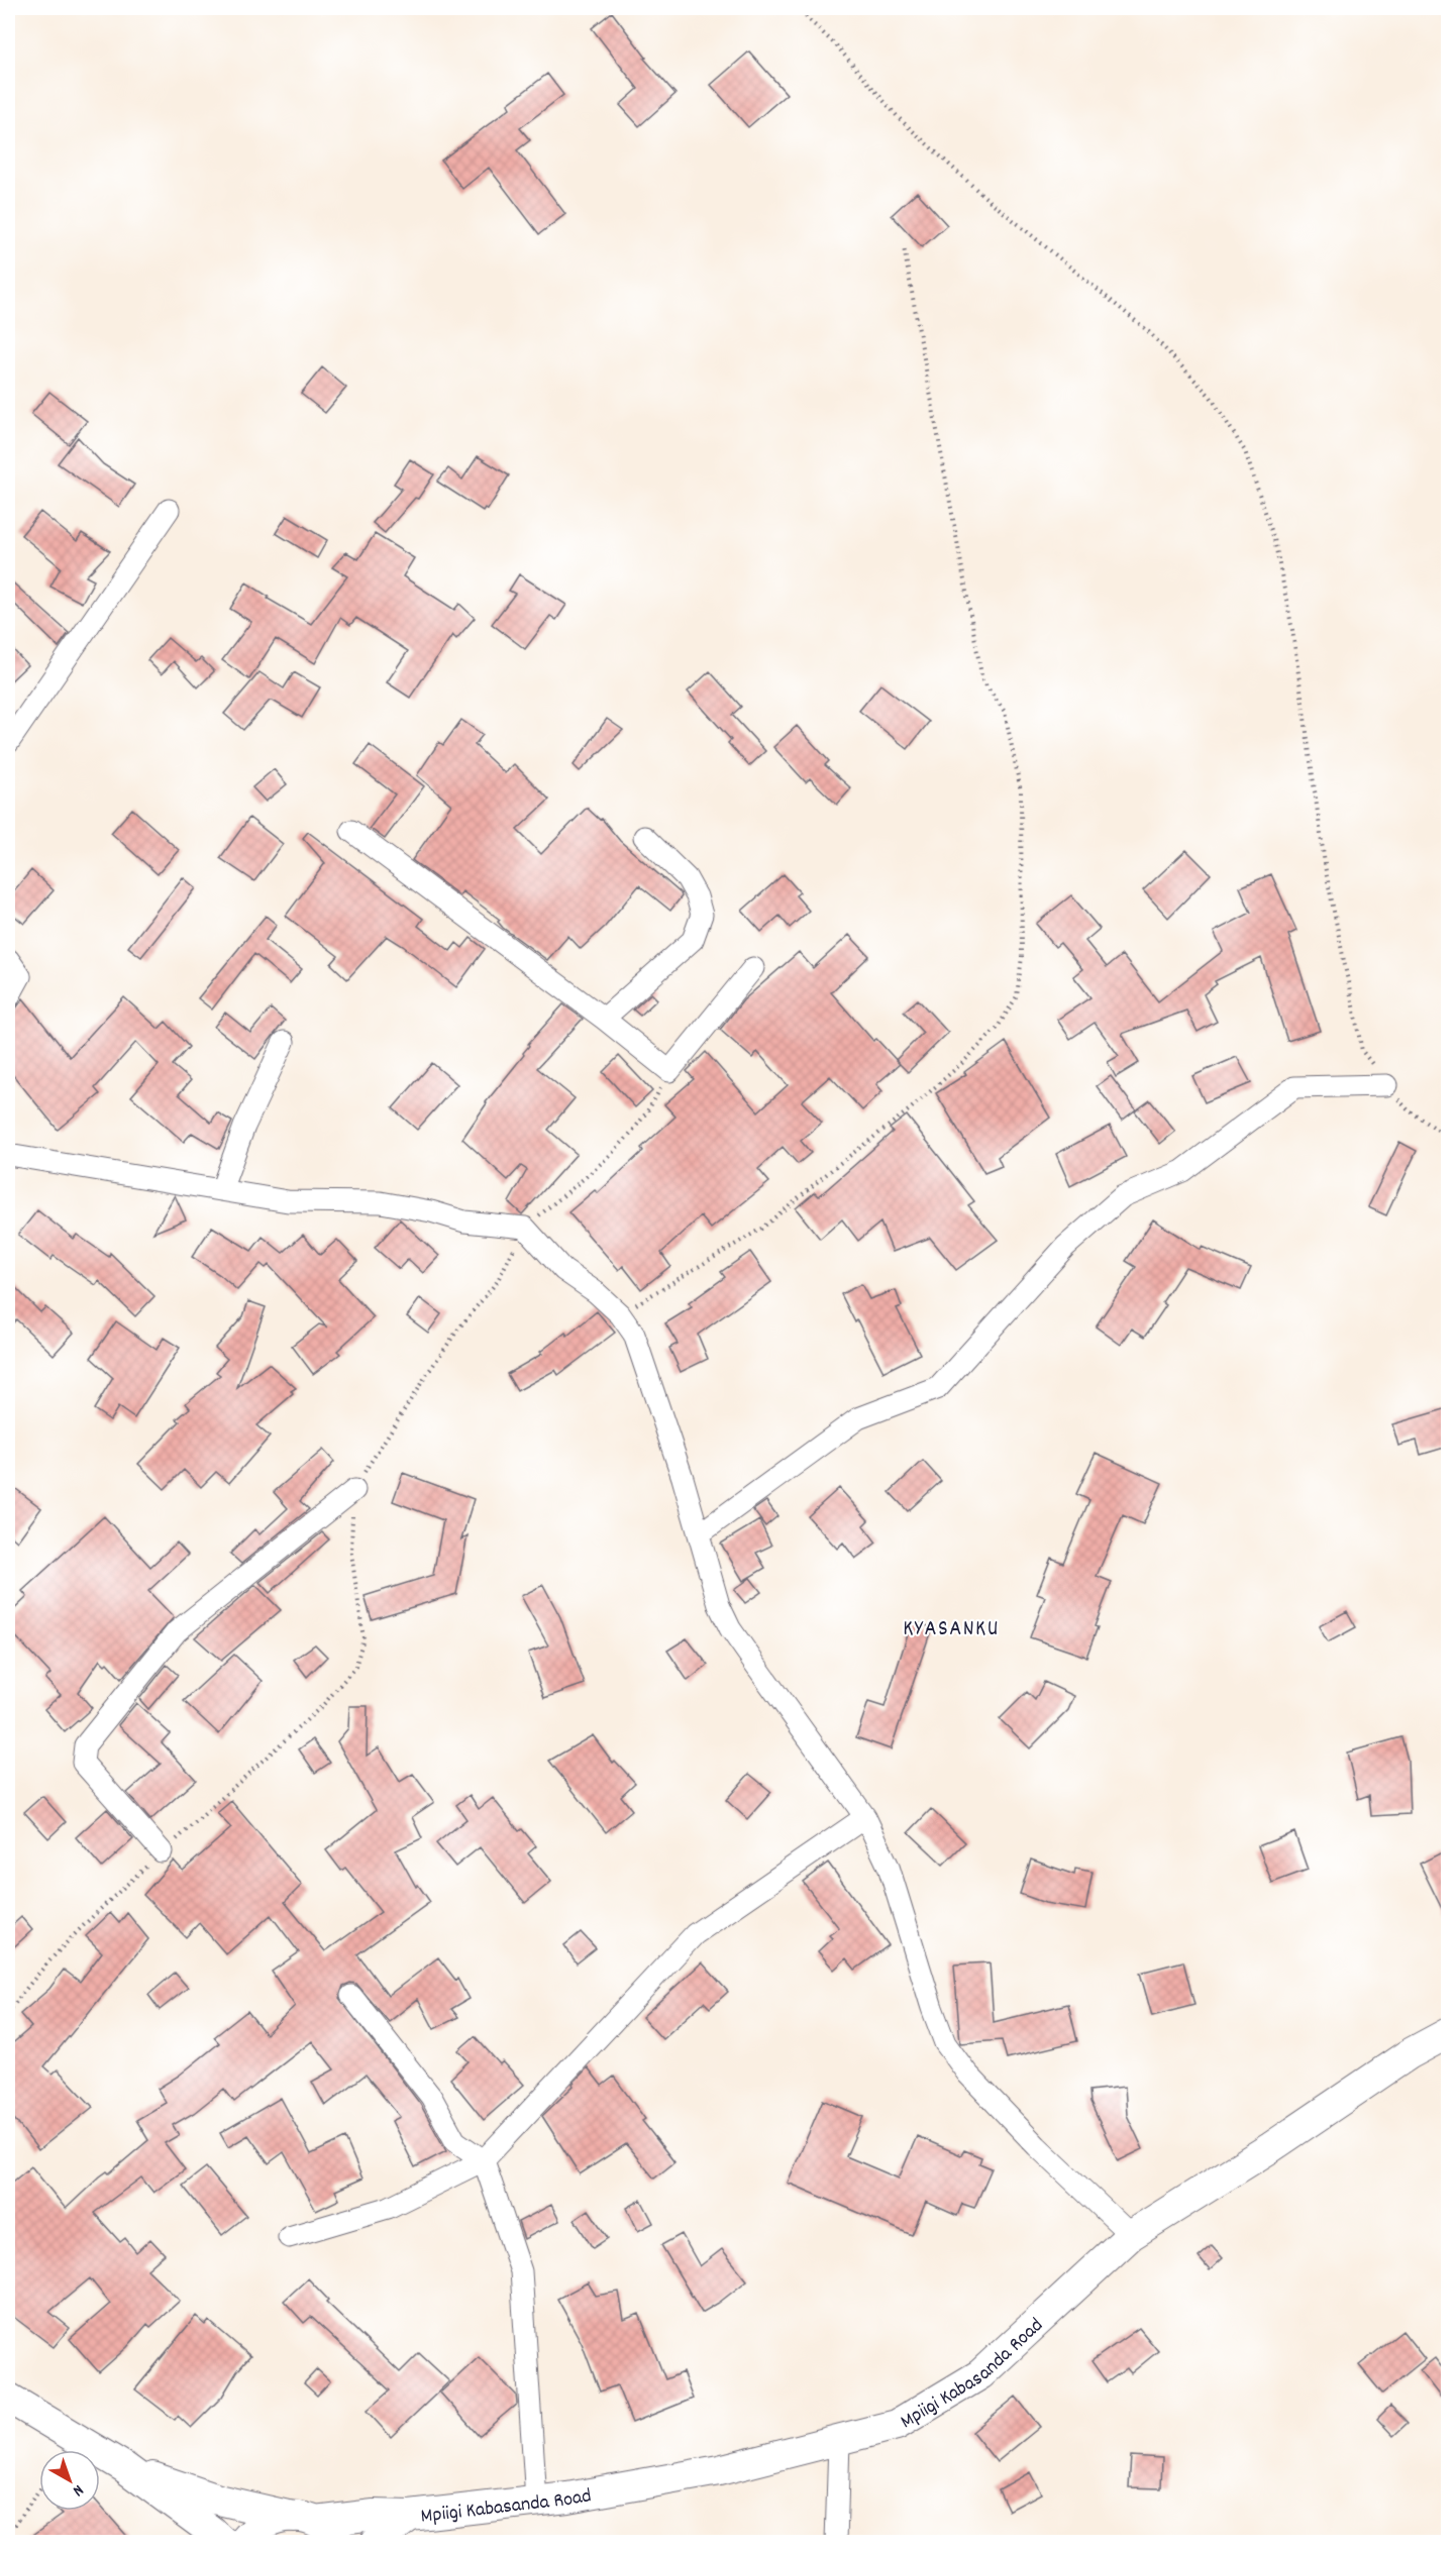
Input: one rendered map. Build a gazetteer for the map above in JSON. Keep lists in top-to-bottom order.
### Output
{
  "streets": {
    "main road": ["Mpiigi Kabasanda Road"]
  },
  "districts": ["KYASANKU"],
  "north": "bottom right"
}
